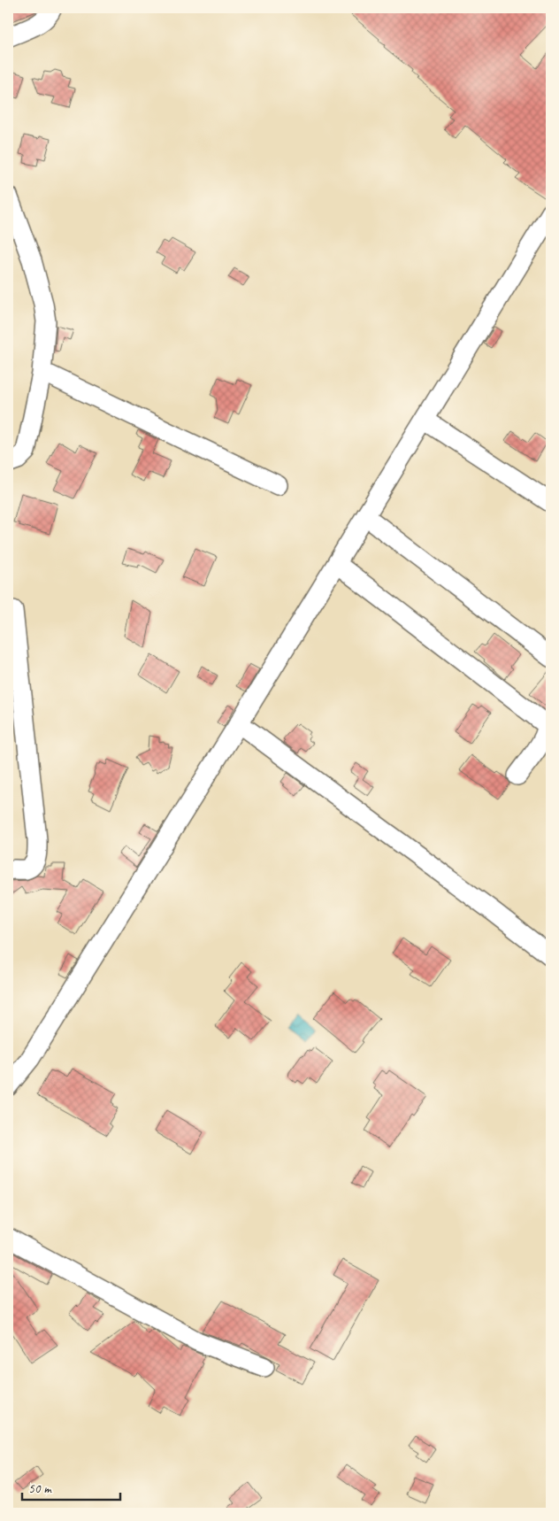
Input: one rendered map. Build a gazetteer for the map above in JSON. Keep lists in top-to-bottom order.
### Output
{
  "scale_bar": "50 m"
}
